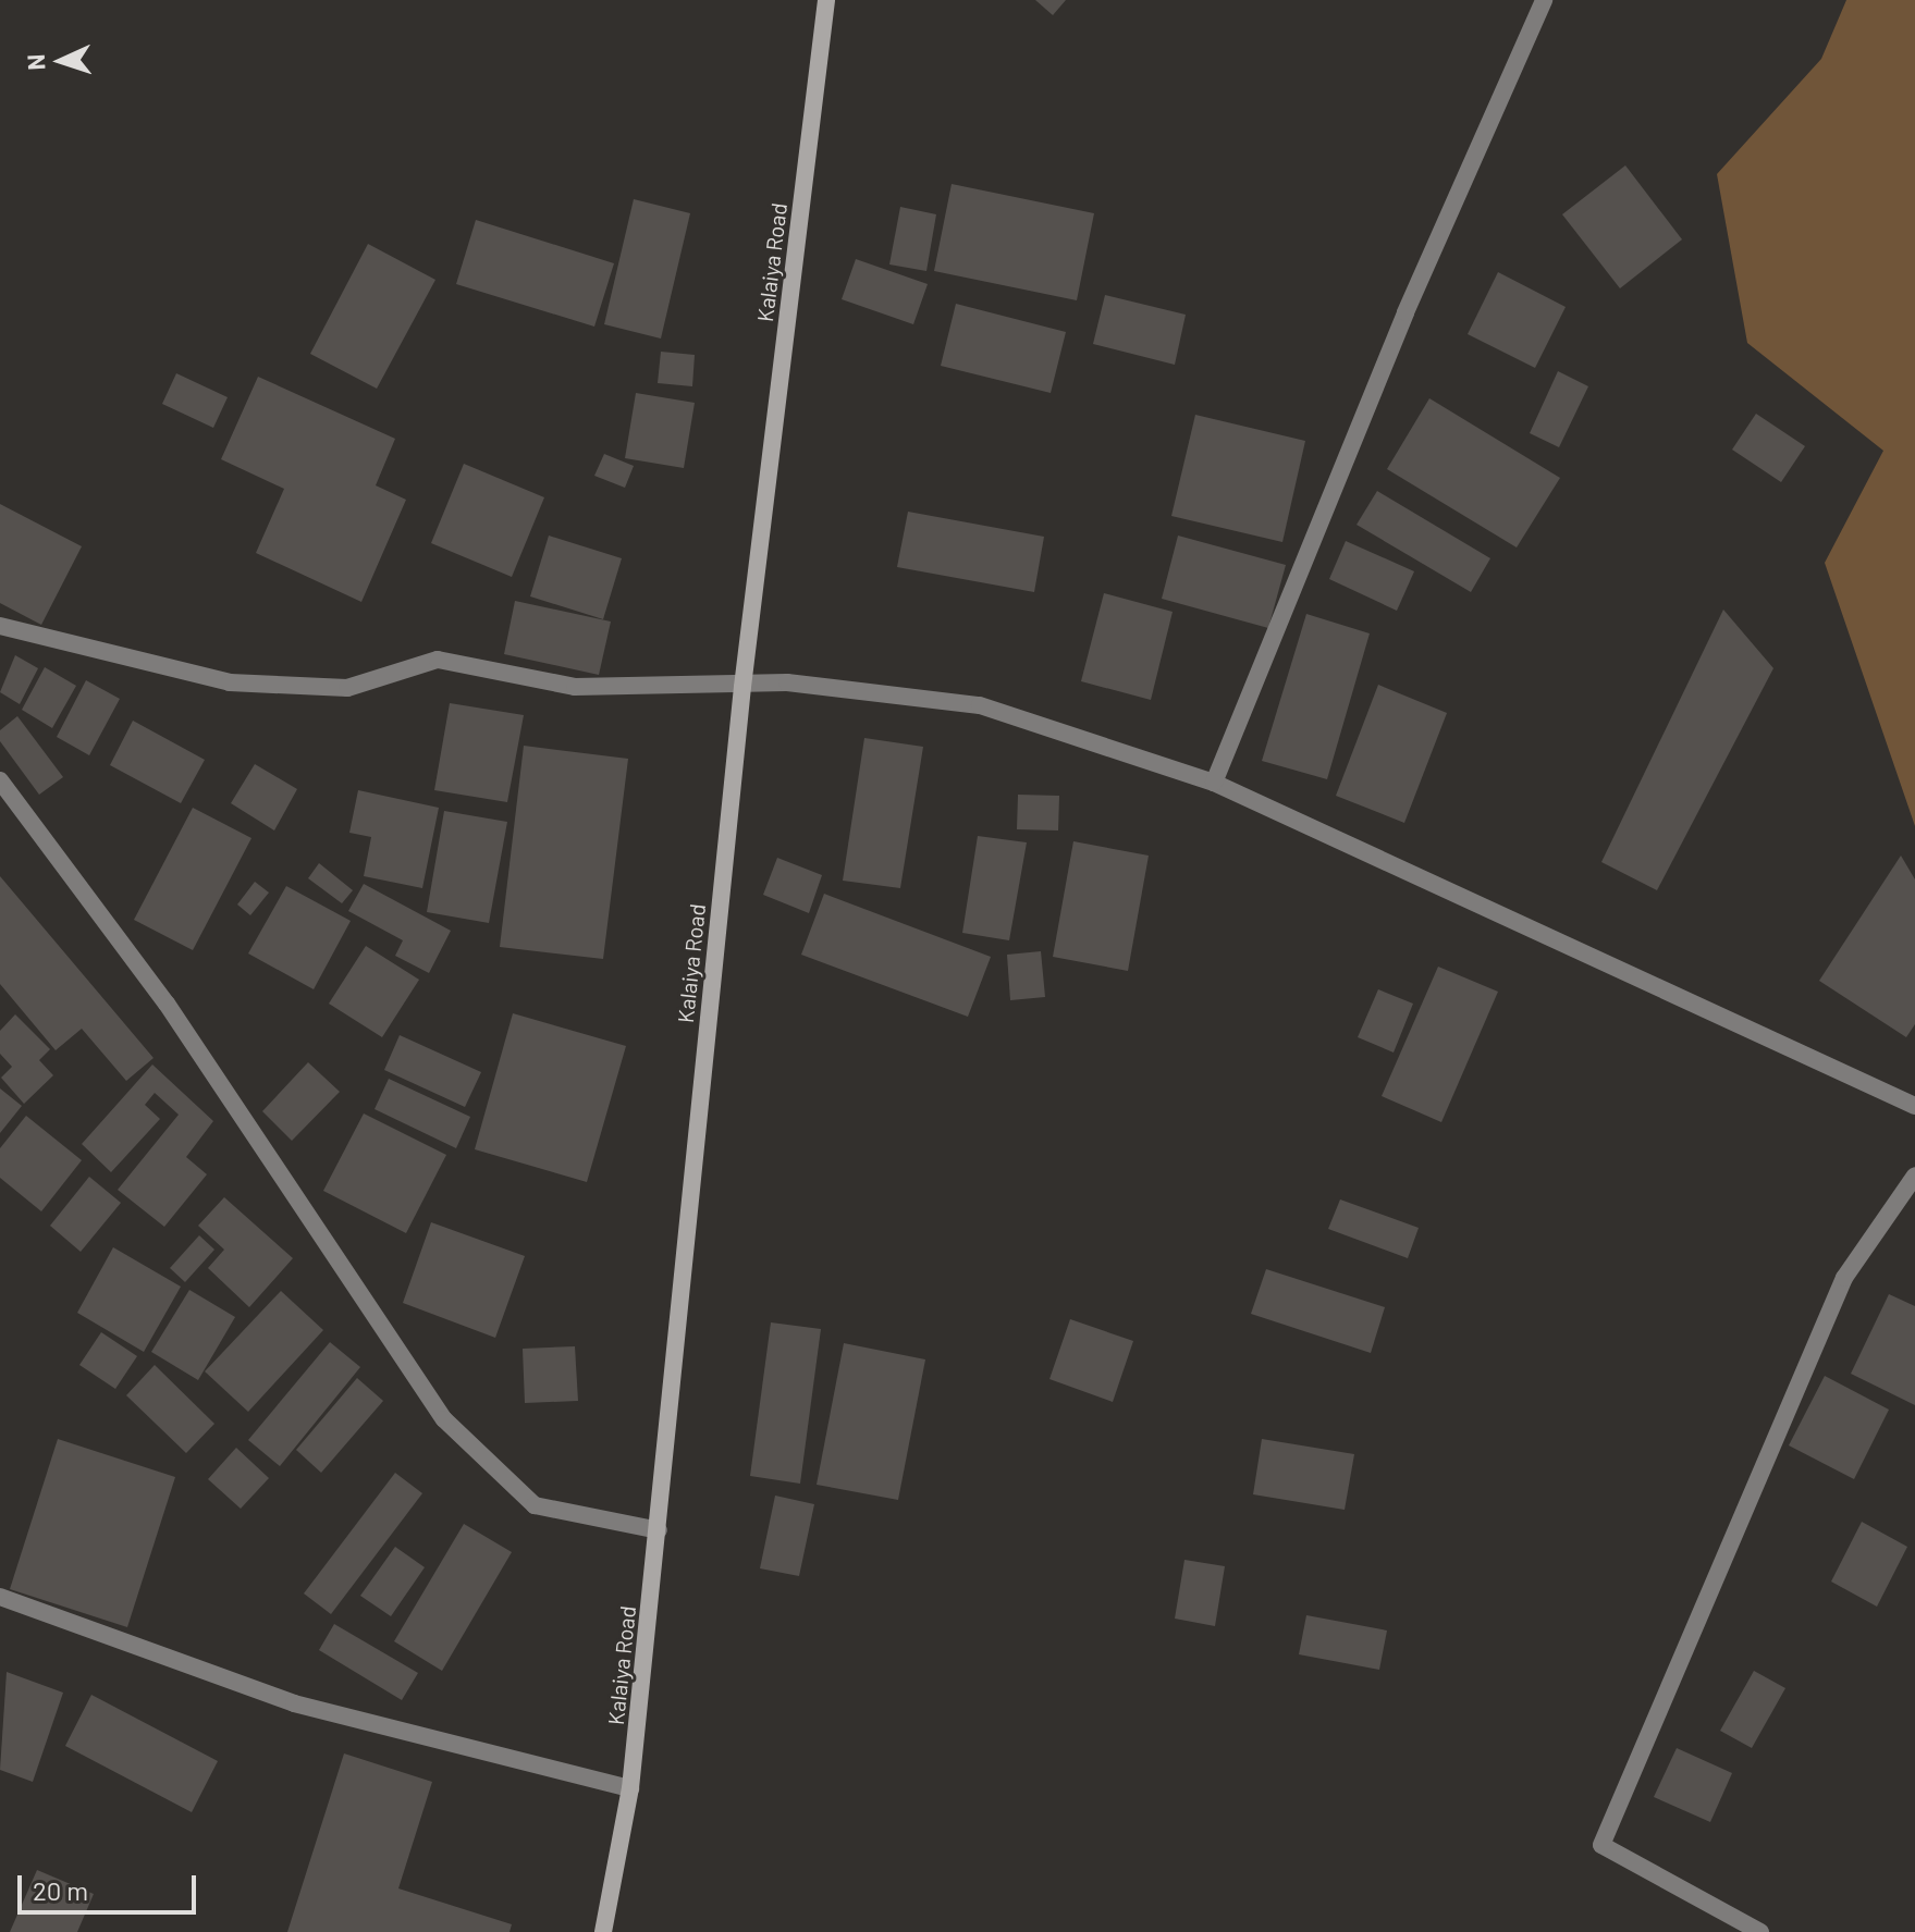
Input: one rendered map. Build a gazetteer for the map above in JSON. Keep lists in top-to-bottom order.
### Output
{
  "streets": {
    "main road": ["Kalaiya Road"]
  },
  "scale_bar": "20 m",
  "north": "left"
}
